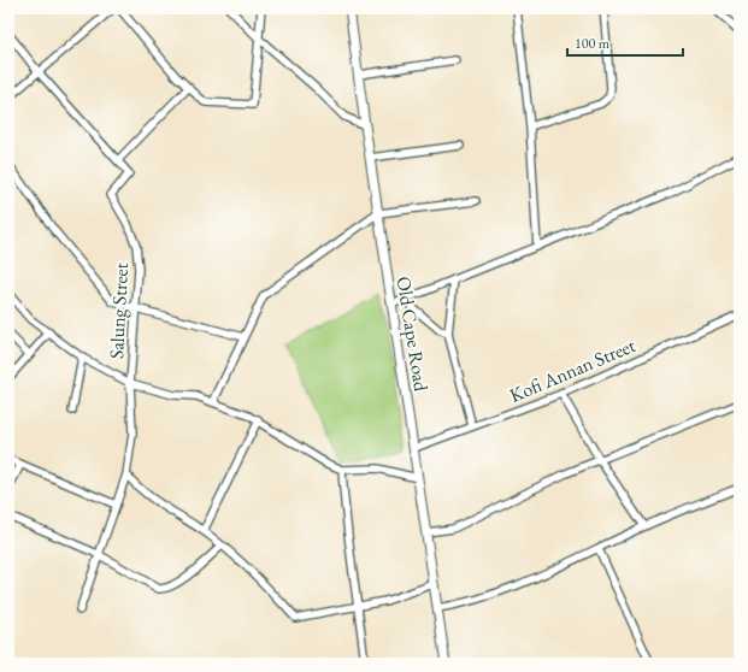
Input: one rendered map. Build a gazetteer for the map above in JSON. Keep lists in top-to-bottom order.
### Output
{
  "streets": {
    "street": ["Salung Street", "Old Cape Road", "Kofi Annan Street"]
  },
  "crossings": [
    ["Old Cape Road", "Kofi Annan Street"]
  ],
  "scale_bar": "100 m"
}
